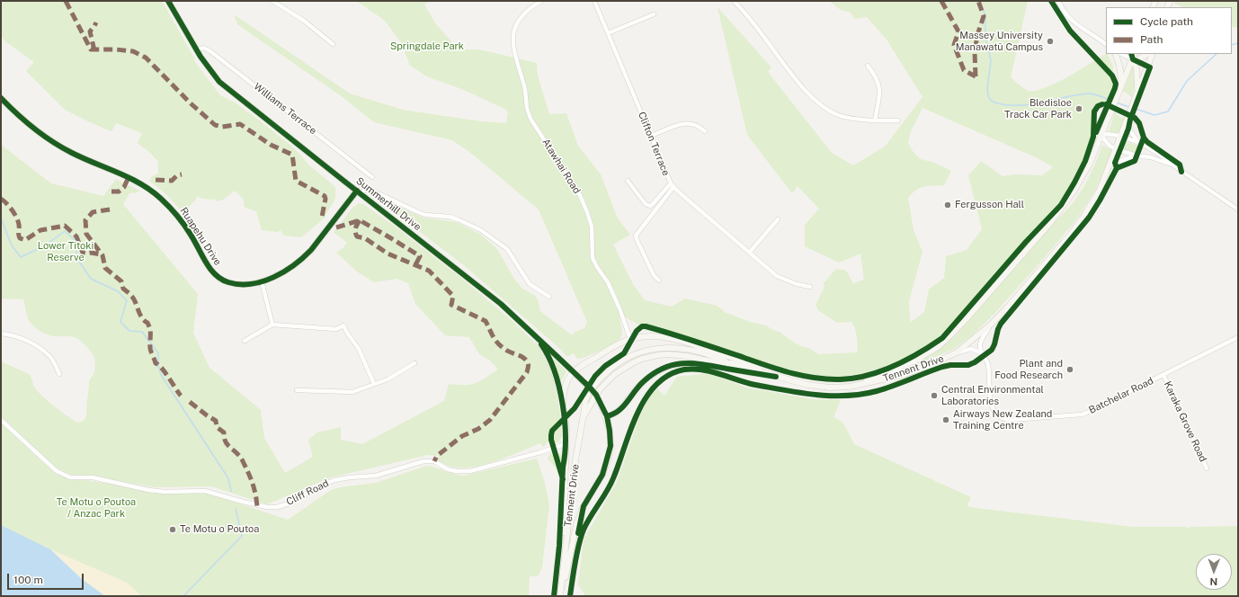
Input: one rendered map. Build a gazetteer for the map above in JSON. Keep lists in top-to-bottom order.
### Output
{
  "streets": {
    "main road": ["Summerhill Drive", "Ruapehu Drive", "Tennent Drive"],
    "street": [
      "Williams Terrace",
      "Clifton Terrace",
      "Atawhai Road",
      "Batchelar Road",
      "Karaka Grove Road",
      "Cliff Road"
    ]
  },
  "crossings": [
    ["Williams Terrace", "Summerhill Drive"],
    ["Summerhill Drive", "Ruapehu Drive"],
    ["Summerhill Drive", "Tennent Drive"],
    ["Batchelar Road", "Karaka Grove Road"]
  ],
  "parks": ["Springdale Park", "Lower Titoki Reserve", "Te Motu o Poutoa / Anzac Park"],
  "places": [
    "Massey University Manawatū Campus",
    "Bledisloe Track Car Park",
    "Fergusson Hall",
    "Plant and Food Research",
    "Central Environmental Laboratories",
    "Airways New Zealand Training Centre",
    "Te Motu o Poutoa"
  ],
  "legend": ["Cycle path", "Path"],
  "scale_bar": "100 m",
  "north": "bottom"
}
